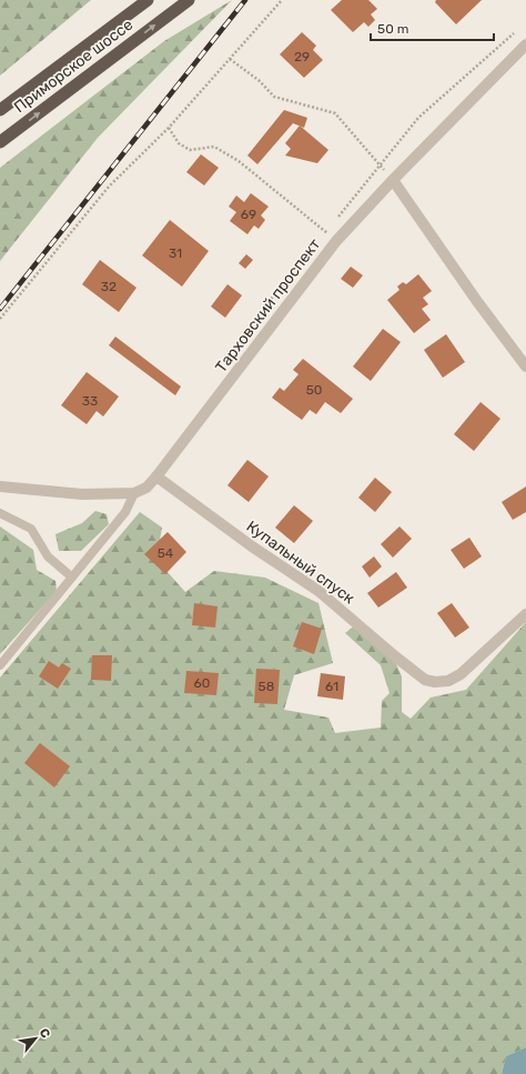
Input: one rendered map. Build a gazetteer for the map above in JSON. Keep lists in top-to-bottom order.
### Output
{
  "streets": {
    "highway": ["Приморское шоссе"],
    "street": ["Тарховский проспект", "Купальный спуск"]
  },
  "crossings": [
    ["Тарховский проспект", "Купальный спуск"]
  ],
  "house_numbers": [
    "29",
    "69",
    "31",
    "32",
    "50",
    "33",
    "54",
    "60",
    "58",
    "61"
  ],
  "scale_bar": "50 m",
  "north": "top right"
}
